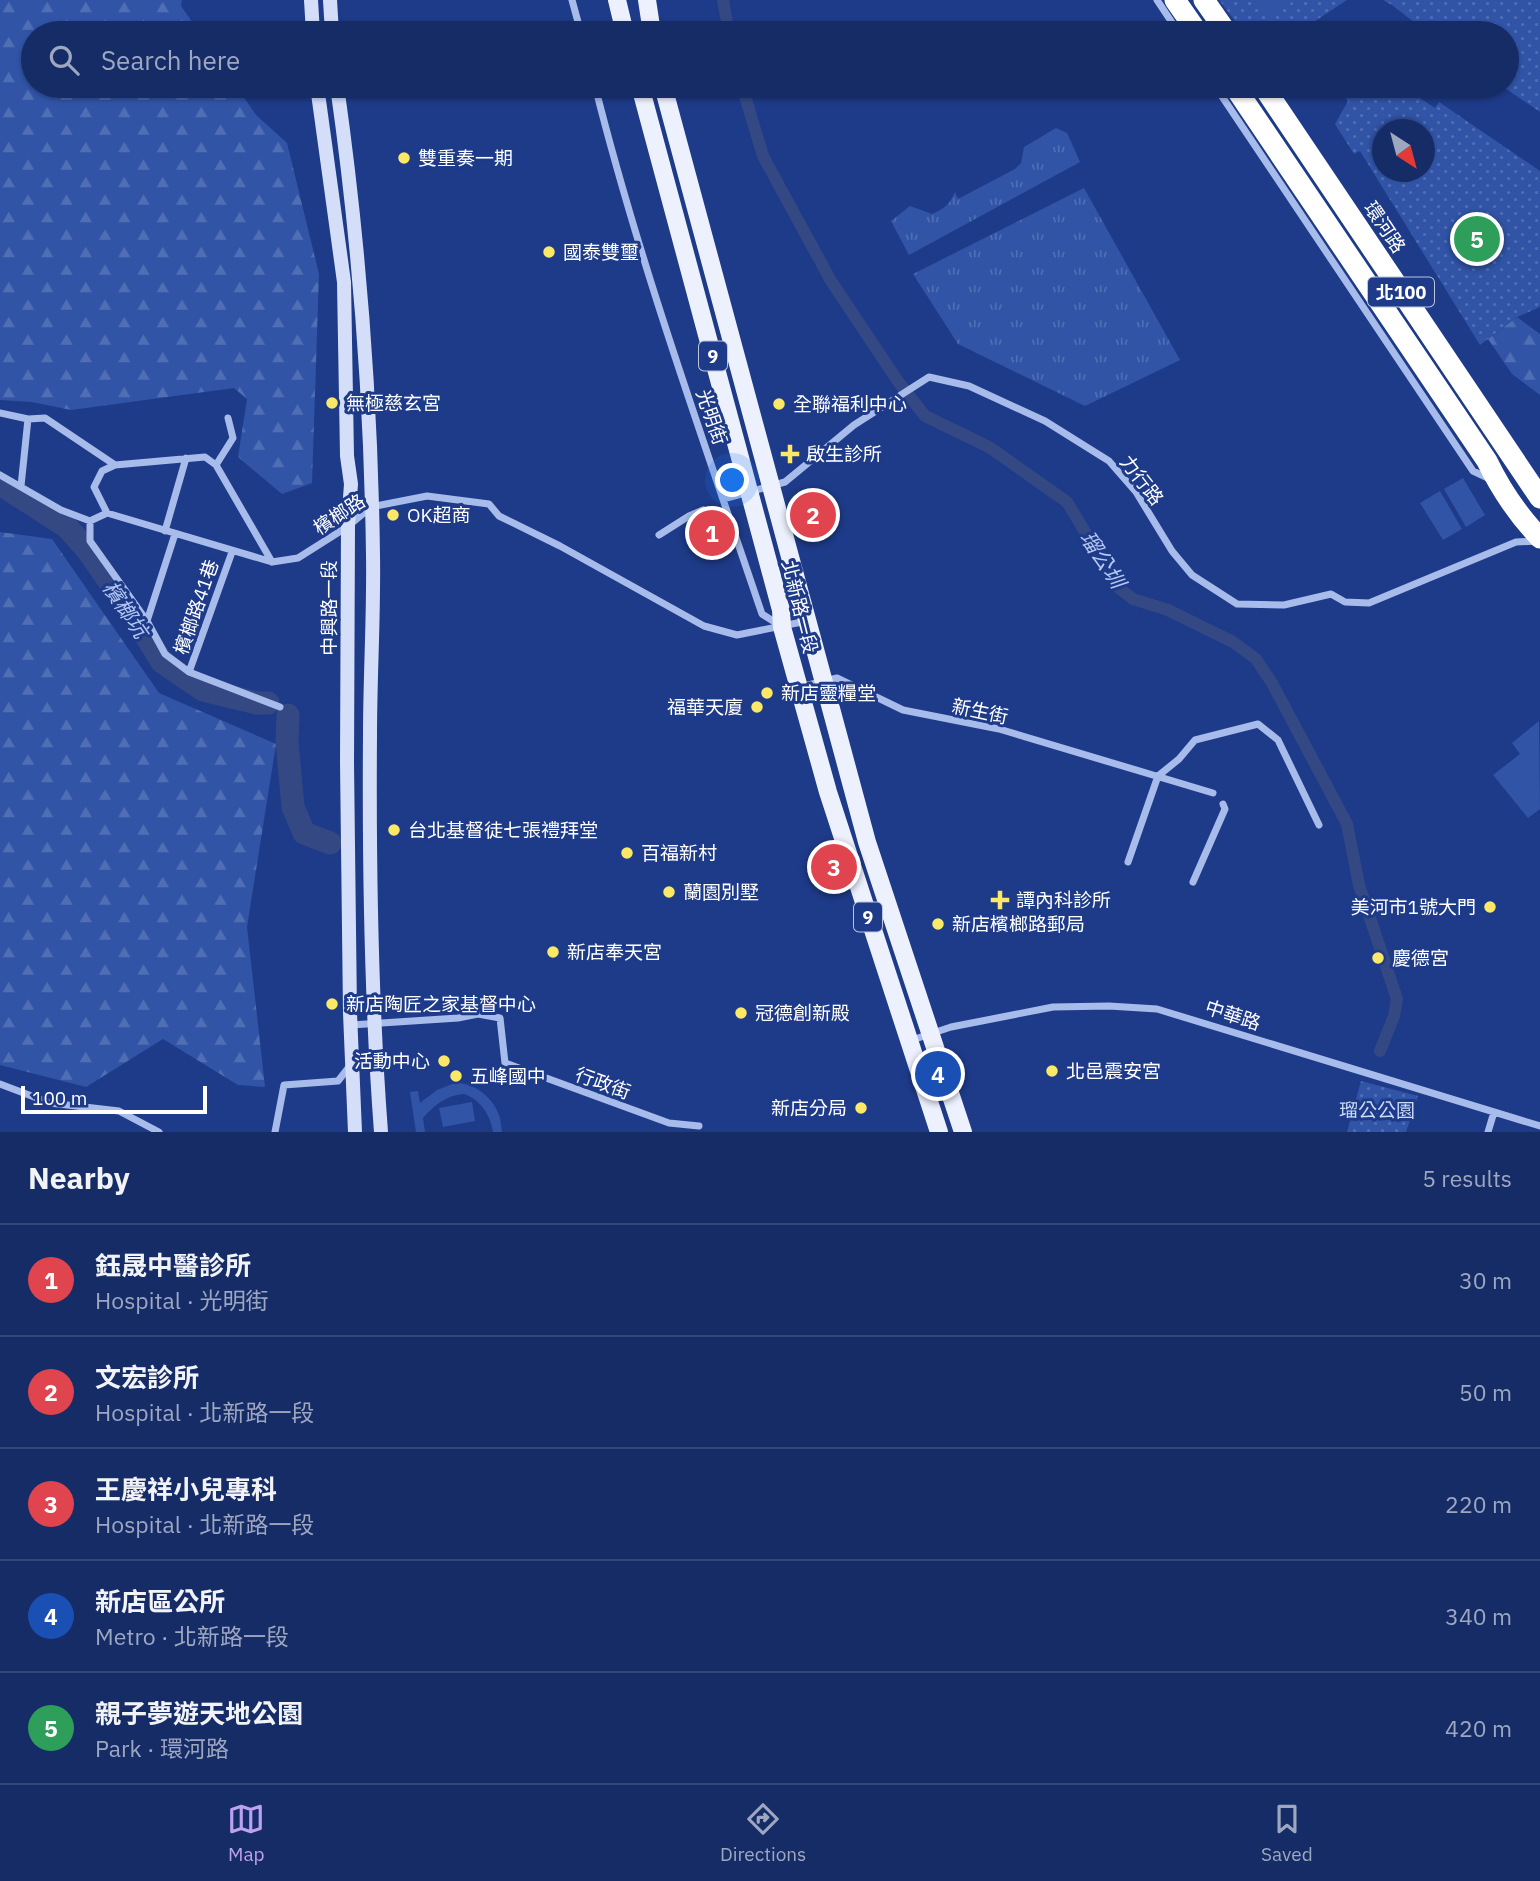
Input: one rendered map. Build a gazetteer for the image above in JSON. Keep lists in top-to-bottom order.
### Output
{
  "streets": {
    "highway": ["環河路", "北100"],
    "main road": ["9", "北新路一段"],
    "street": [
      "光明街",
      "力行路",
      "檳榔路",
      "檳榔路41巷",
      "中興路一段",
      "新生街",
      "中華路",
      "行政街"
    ]
  },
  "crossings": [
    ["北100", "力行路"],
    ["光明街", "力行路"],
    ["光明街", "檳榔路"],
    ["光明街", "北新路一段"],
    ["力行路", "北新路一段"],
    ["檳榔路", "檳榔路41巷"],
    ["檳榔路", "北新路一段"],
    ["檳榔路", "中興路一段"],
    ["北新路一段", "新生街"],
    ["北新路一段", "中華路"]
  ],
  "water": ["瑠公圳", "檳榔坑"],
  "parks": ["瑠公公園"],
  "places": {
    "other": [
      "雙重奏一期",
      "國泰雙璽",
      "無極慈玄宮",
      "全聯福利中心",
      "OK超商",
      "新店靈糧堂",
      "福華天廈",
      "台北基督徒七張禮拜堂",
      "百福新村",
      "蘭園別墅",
      "美河市1號大門",
      "新店檳榔路郵局",
      "新店奉天宮",
      "慶德宮",
      "新店陶匠之家基督中心",
      "冠德創新殿",
      "活動中心",
      "北邑震安宮",
      "五峰國中",
      "新店分局"
    ],
    "health": ["啟生診所", "譚內科診所"]
  },
  "scale_bar": "100 m",
  "north": "bottom right",
  "page": {
    "search": "Search here",
    "pins": [
      "5",
      "2",
      "1",
      "3",
      "4"
    ],
    "scale": "100 m",
    "heading": ["Nearby", "5 results"],
    "list": [
      {
        "mark": "1",
        "name": "鈺晟中醫診所",
        "note": "Hospital · 光明街",
        "value": "30 m"
      },
      {
        "mark": "2",
        "name": "文宏診所",
        "note": "Hospital · 北新路一段",
        "value": "50 m"
      },
      {
        "mark": "3",
        "name": "王慶祥小兒專科",
        "note": "Hospital · 北新路一段",
        "value": "220 m"
      },
      {
        "mark": "4",
        "name": "新店區公所",
        "note": "Metro · 北新路一段",
        "value": "340 m"
      },
      {
        "mark": "5",
        "name": "親子夢遊天地公園",
        "note": "Park · 環河路",
        "value": "420 m"
      }
    ],
    "nav": ["Map", "Directions", "Saved"]
  }
}
